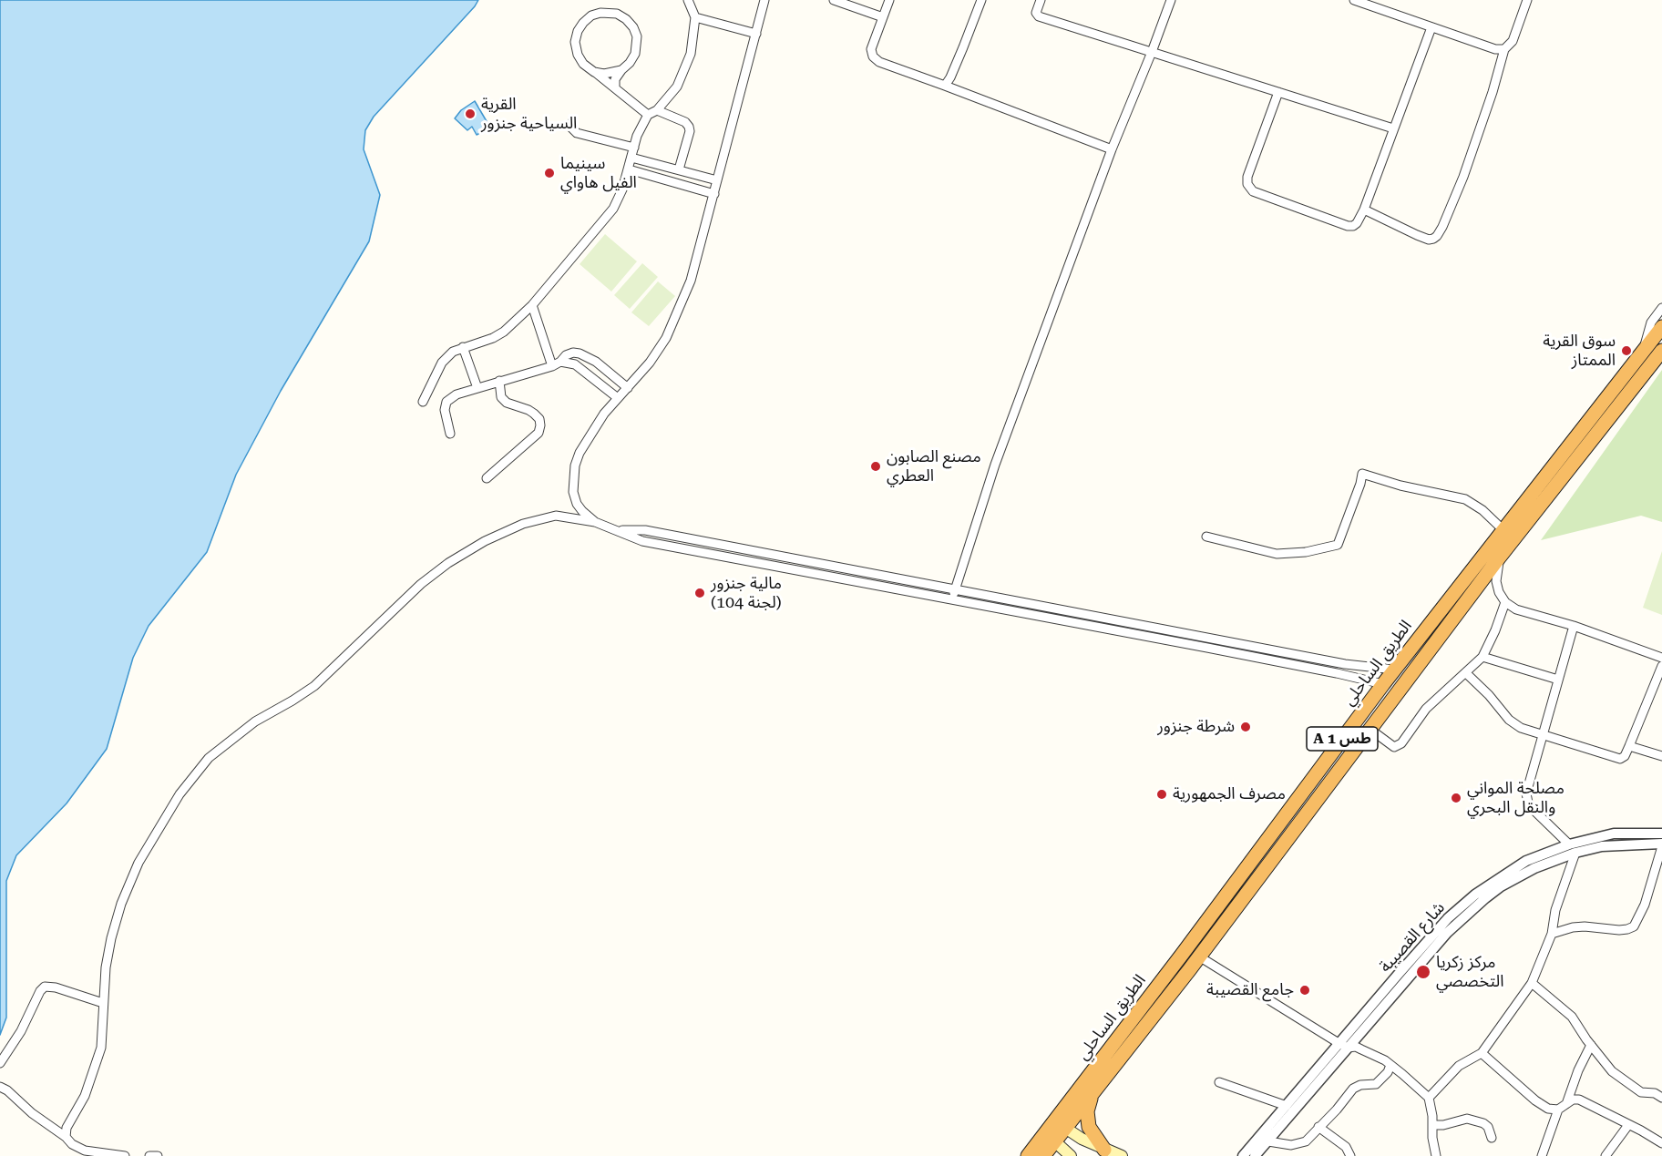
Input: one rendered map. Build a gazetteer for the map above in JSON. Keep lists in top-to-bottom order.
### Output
{
  "streets": {
    "highway": ["الطريق الساحلي", "A 1 طس"]
  },
  "places": [
    "القرية السياحية جنزور",
    "سينيما الفيل هاواي",
    "سوق القرية الممتاز",
    "مصنع الصابون العطري",
    "مالية جنزور (لجنة 104)",
    "شرطة جنزور",
    "مصرف الجمهورية",
    "مصلحة المواني والنقل البحري",
    "مركز زكريا التخصصي",
    "جامع القصيبة"
  ]
}
